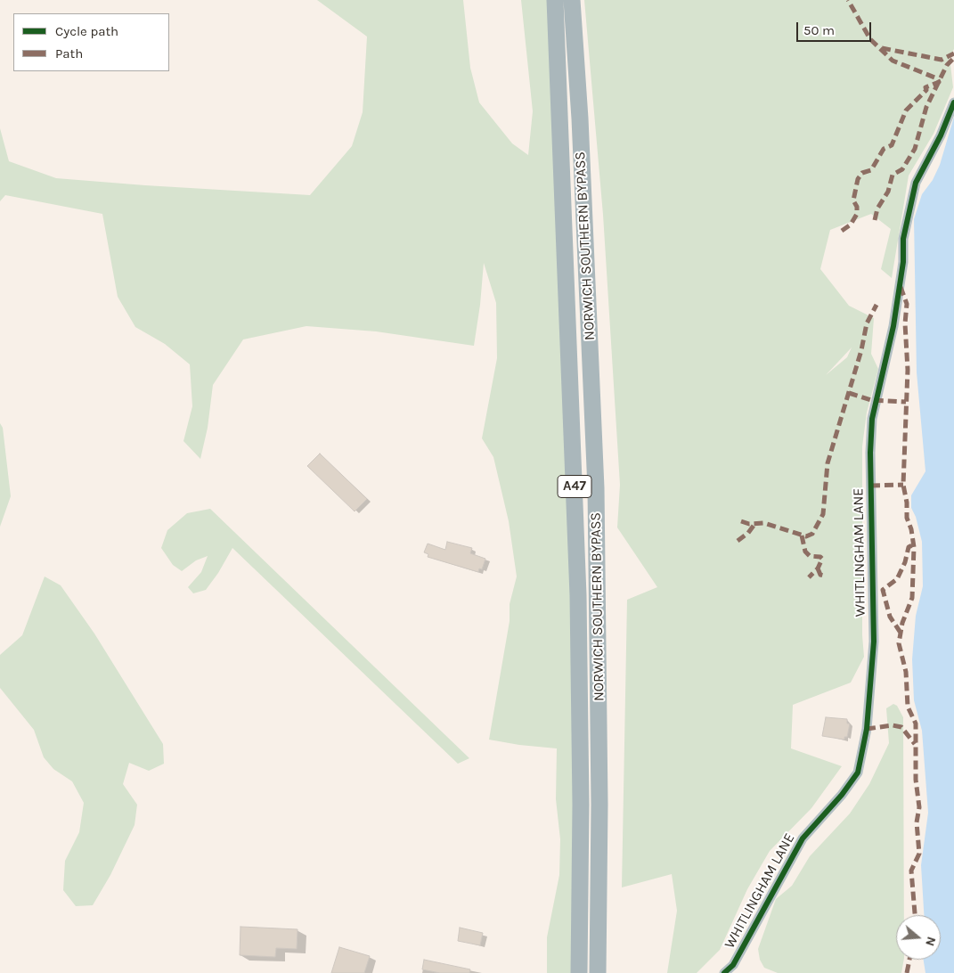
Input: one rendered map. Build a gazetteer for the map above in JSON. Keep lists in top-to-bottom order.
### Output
{
  "streets": {
    "highway": ["NORWICH SOUTHERN BYPASS", "A47"],
    "street": ["WHITLINGHAM LANE"]
  },
  "legend": ["Cycle path", "Path"],
  "scale_bar": "50 m",
  "north": "right"
}
